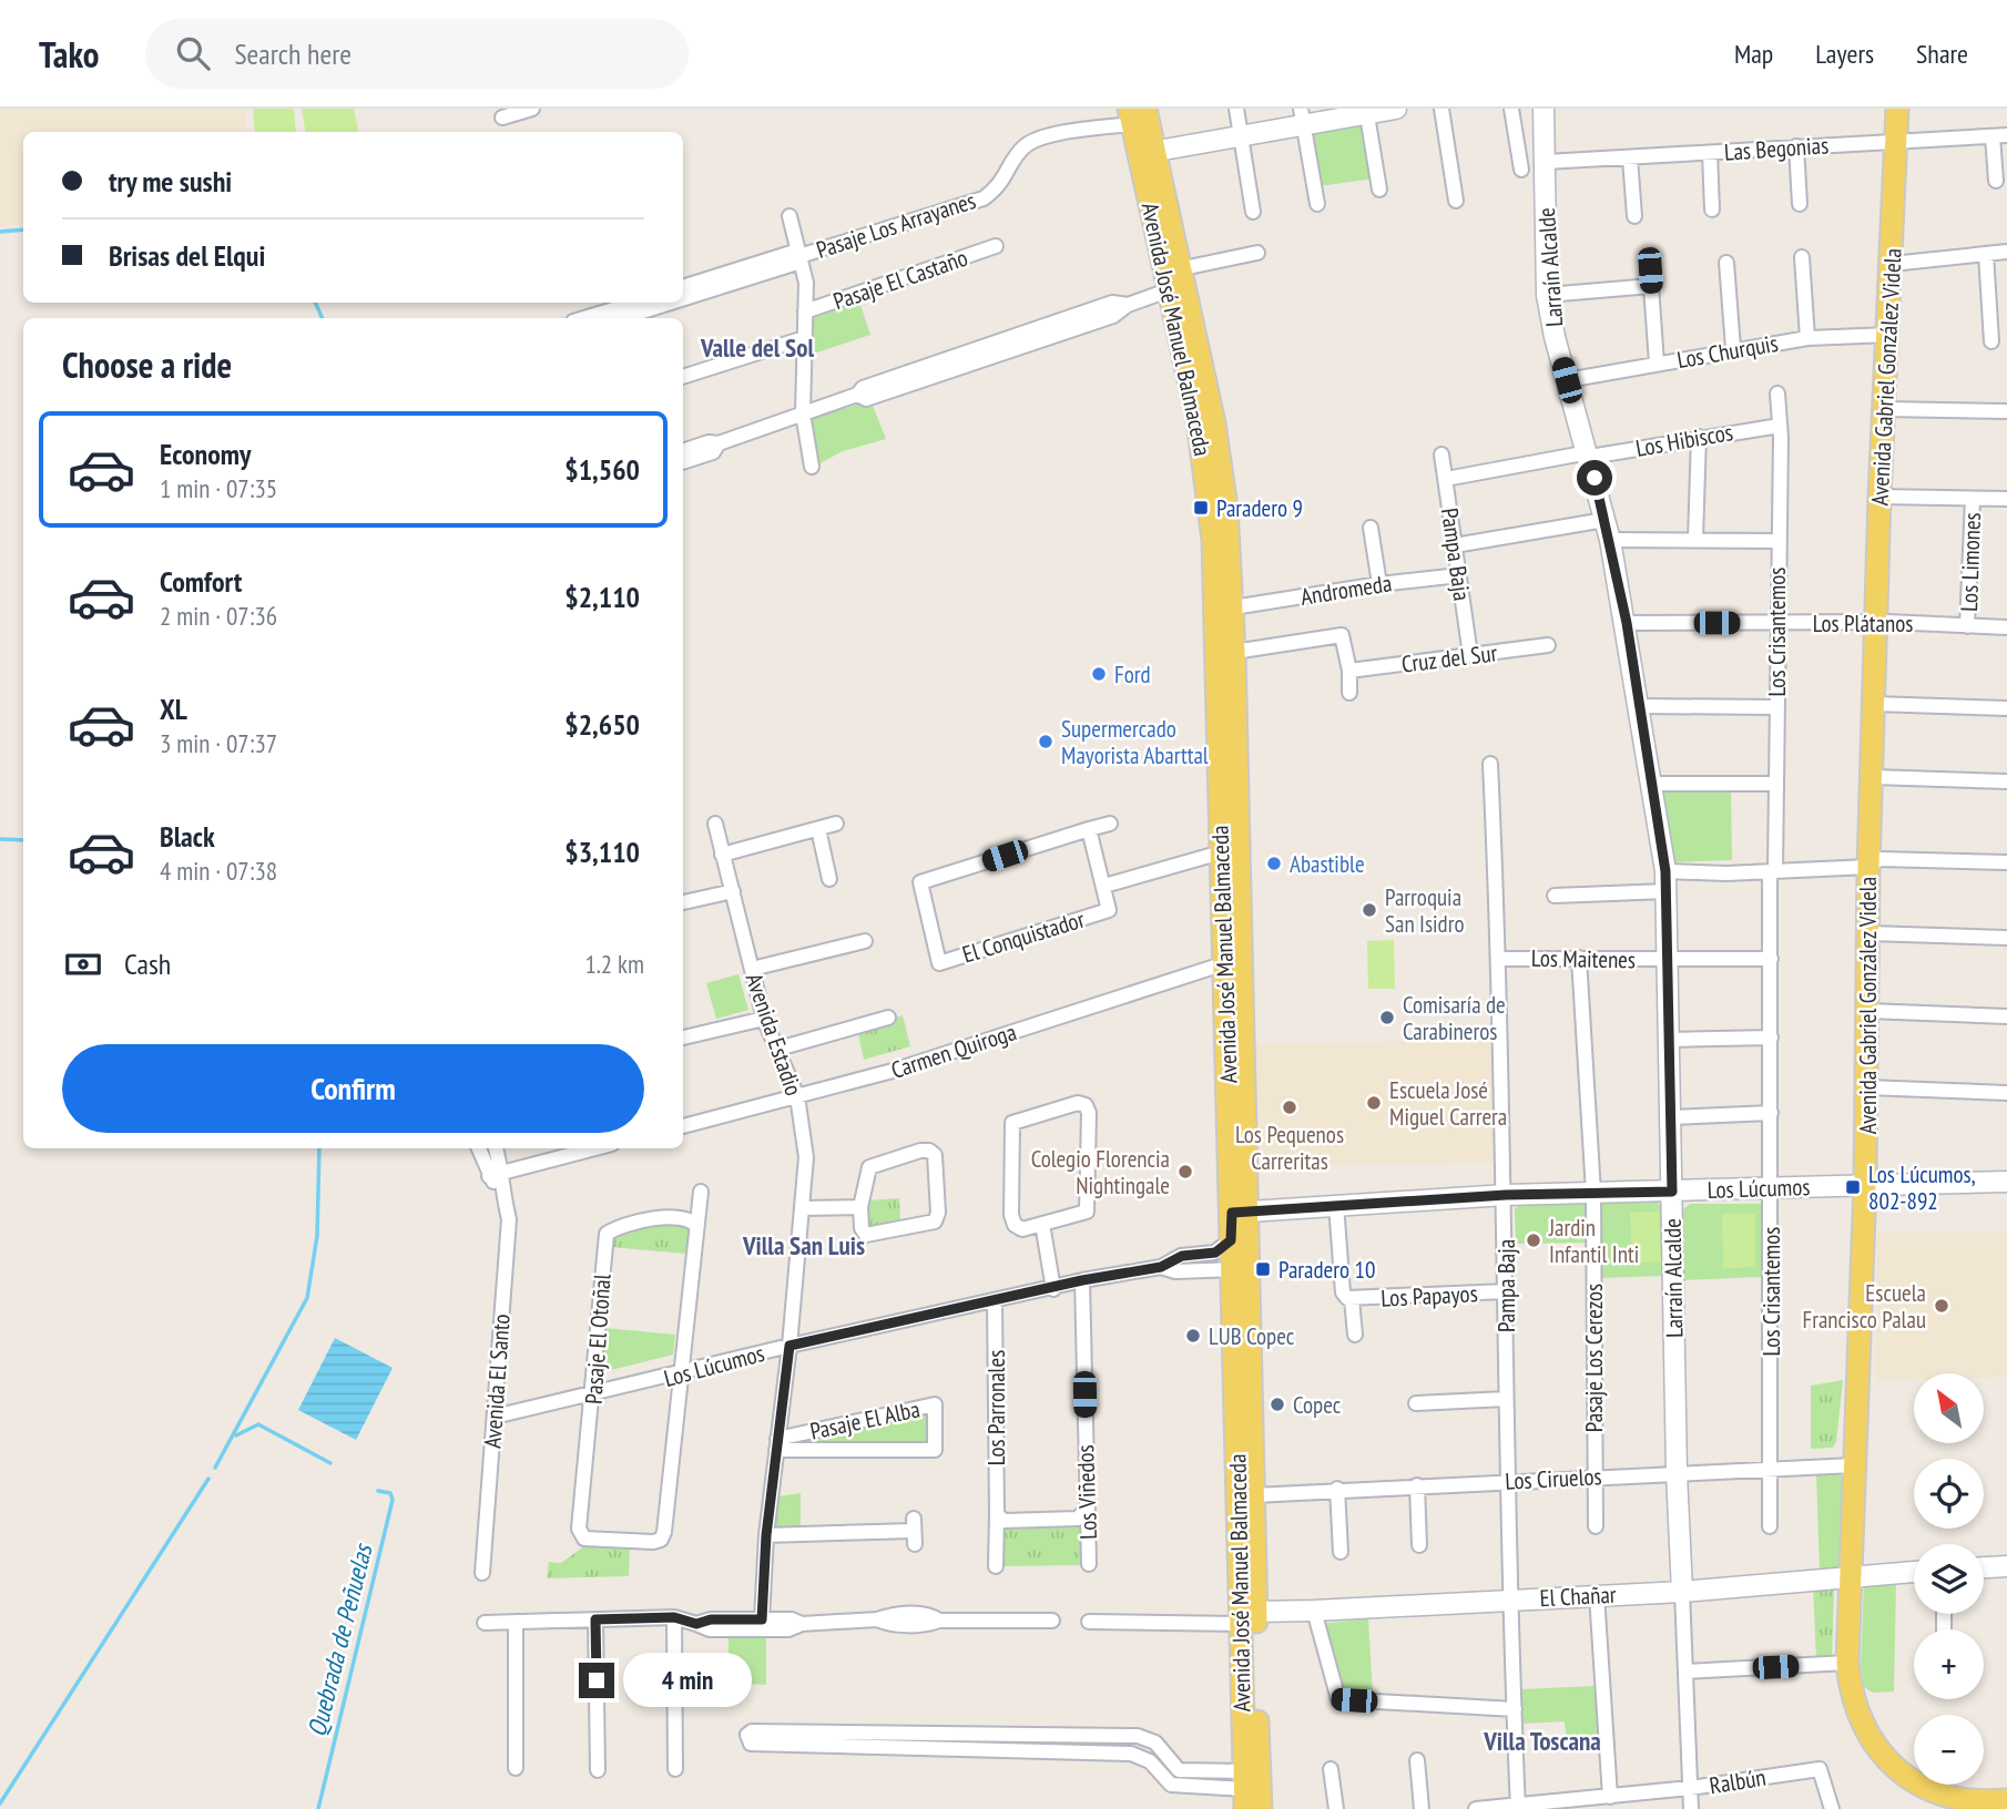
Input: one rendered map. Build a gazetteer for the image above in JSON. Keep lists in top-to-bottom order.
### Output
{
  "streets": {
    "main road": ["Avenida José Manuel Balmaceda", "Avenida Gabriel González Videla"],
    "street": [
      "Las Begonias",
      "Pasaje Los Arrayanes",
      "Larraín Alcalde",
      "Pasaje El Castaño",
      "Los Churquis",
      "Los Hibiscos",
      "Pampa Baja",
      "Los Limones",
      "Andromeda",
      "Los Plátanos",
      "Los Crisantemos",
      "Cruz del Sur",
      "El Conquistador",
      "Los Maitenes",
      "Avenida Estadio",
      "Carmen Quiroga",
      "Los Lúcumos",
      "Los Papayos",
      "Pasaje El Otoñal",
      "Pasaje Los Cerezos",
      "Avenida El Santo",
      "Los Parronales",
      "Pasaje El Alba",
      "Los Ciruelos",
      "Los Viñedos",
      "El Chañar",
      "Ralbún"
    ]
  },
  "crossings": [
    ["Las Begonias", "Larraín Alcalde"],
    ["Las Begonias", "Avenida Gabriel González Videla"],
    ["Pasaje Los Arrayanes", "Avenida José Manuel Balmaceda"],
    ["Larraín Alcalde", "Los Churquis"],
    ["Larraín Alcalde", "Los Hibiscos"],
    ["Larraín Alcalde", "Los Plátanos"],
    ["Larraín Alcalde", "Los Maitenes"],
    ["Larraín Alcalde", "Los Lúcumos"],
    ["Larraín Alcalde", "Los Ciruelos"],
    ["Larraín Alcalde", "El Chañar"],
    ["Larraín Alcalde", "Ralbún"],
    ["Avenida José Manuel Balmaceda", "Andromeda"],
    ["Avenida José Manuel Balmaceda", "El Conquistador"],
    ["Avenida José Manuel Balmaceda", "Carmen Quiroga"],
    ["Avenida José Manuel Balmaceda", "Los Lúcumos"],
    ["Avenida José Manuel Balmaceda", "Los Ciruelos"],
    ["Avenida José Manuel Balmaceda", "El Chañar"],
    ["Los Churquis", "Avenida Gabriel González Videla"],
    ["Avenida Gabriel González Videla", "Los Plátanos"],
    ["Avenida Gabriel González Videla", "Los Lúcumos"],
    ["Avenida Gabriel González Videla", "Los Ciruelos"],
    ["Avenida Gabriel González Videla", "El Chañar"],
    ["Los Hibiscos", "Pampa Baja"],
    ["Los Hibiscos", "Los Crisantemos"],
    ["Pampa Baja", "Andromeda"],
    ["Pampa Baja", "Cruz del Sur"],
    ["Pampa Baja", "Los Maitenes"],
    ["Pampa Baja", "Los Lúcumos"],
    ["Pampa Baja", "Los Papayos"],
    ["Pampa Baja", "Los Ciruelos"],
    ["Pampa Baja", "El Chañar"],
    ["Pampa Baja", "Ralbún"],
    ["Los Limones", "Los Plátanos"],
    ["Los Plátanos", "Los Crisantemos"],
    ["Los Crisantemos", "Los Maitenes"],
    ["Los Crisantemos", "Los Lúcumos"],
    ["Los Crisantemos", "Los Ciruelos"],
    ["Los Maitenes", "Pasaje Los Cerezos"],
    ["Avenida Estadio", "Carmen Quiroga"],
    ["Avenida Estadio", "Los Lúcumos"],
    ["Avenida Estadio", "Pasaje El Alba"],
    ["Los Lúcumos", "Los Papayos"],
    ["Los Lúcumos", "Pasaje El Otoñal"],
    ["Los Lúcumos", "Pasaje Los Cerezos"],
    ["Los Lúcumos", "Avenida El Santo"],
    ["Los Lúcumos", "Los Parronales"],
    ["Los Lúcumos", "Los Viñedos"],
    ["Pasaje Los Cerezos", "Los Ciruelos"]
  ],
  "districts": ["Valle del Sol", "Villa San Luis", "Villa Toscana"],
  "water": ["Quebrada de Peñuelas"],
  "places": {
    "transit": ["Paradero 9", "Los Lúcumos, 802-892", "Paradero 10"],
    "other": [
      "Ford",
      "Supermercado Mayorista Abarttal",
      "Abastible",
      "Parroquia San Isidro",
      "Comisaría de Carabineros",
      "Escuela José Miguel Carrera",
      "Los Pequenos Carreritas",
      "Colegio Florencia Nightingale",
      "Jardin Infantil Inti",
      "Escuela Francisco Palau",
      "LUB Copec",
      "Copec"
    ]
  },
  "north": "top left",
  "page": {
    "header": "Tako",
    "search": "Search here",
    "nav": ["Map", "Layers", "Share"],
    "banner": ["try me sushi", "Brisas del Elqui"],
    "heading": "Choose a ride",
    "list": [
      {
        "name": "Economy",
        "note": "1 min · 07:35",
        "value": "$1,560"
      },
      {
        "name": "Comfort",
        "note": "2 min · 07:36",
        "value": "$2,110"
      },
      {
        "name": "XL",
        "note": "3 min · 07:37",
        "value": "$2,650"
      },
      {
        "name": "Black",
        "note": "4 min · 07:38",
        "value": "$3,110"
      }
    ],
    "pay": ["Cash", "1.2 km"],
    "buttons": "Confirm",
    "map_buttons": ["+", "−"],
    "bubble": "4 min"
  }
}
